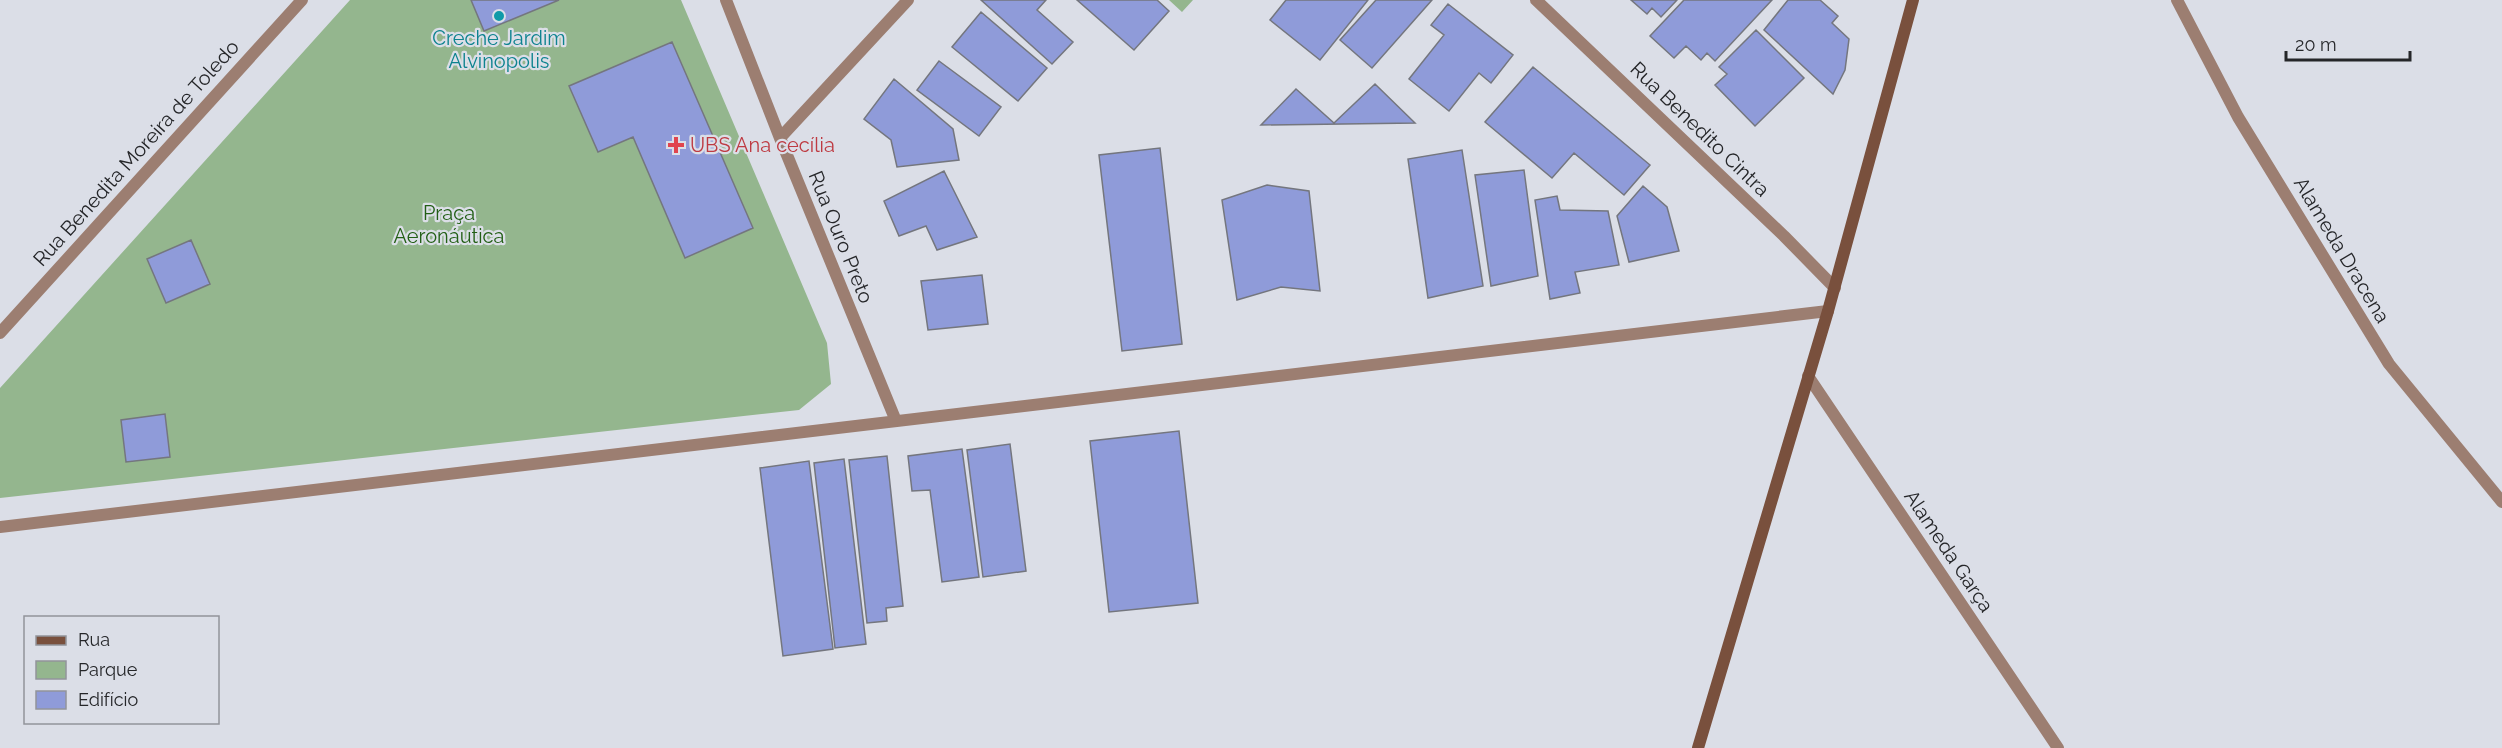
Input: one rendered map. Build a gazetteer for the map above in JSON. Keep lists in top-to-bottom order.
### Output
{
  "streets": {
    "street": [
      "Rua Benedito Cintra",
      "Rua Benedita Moreira de Toledo",
      "Rua Ouro Preto",
      "Alameda Dracena",
      "Alameda Garça"
    ]
  },
  "parks": ["Praça Aeronáutica"],
  "places": {
    "other": ["Creche Jardim Alvinopolis"],
    "health": ["UBS Ana cecília"]
  },
  "legend": ["Rua", "Parque", "Edifício"],
  "scale_bar": "20 m"
}
